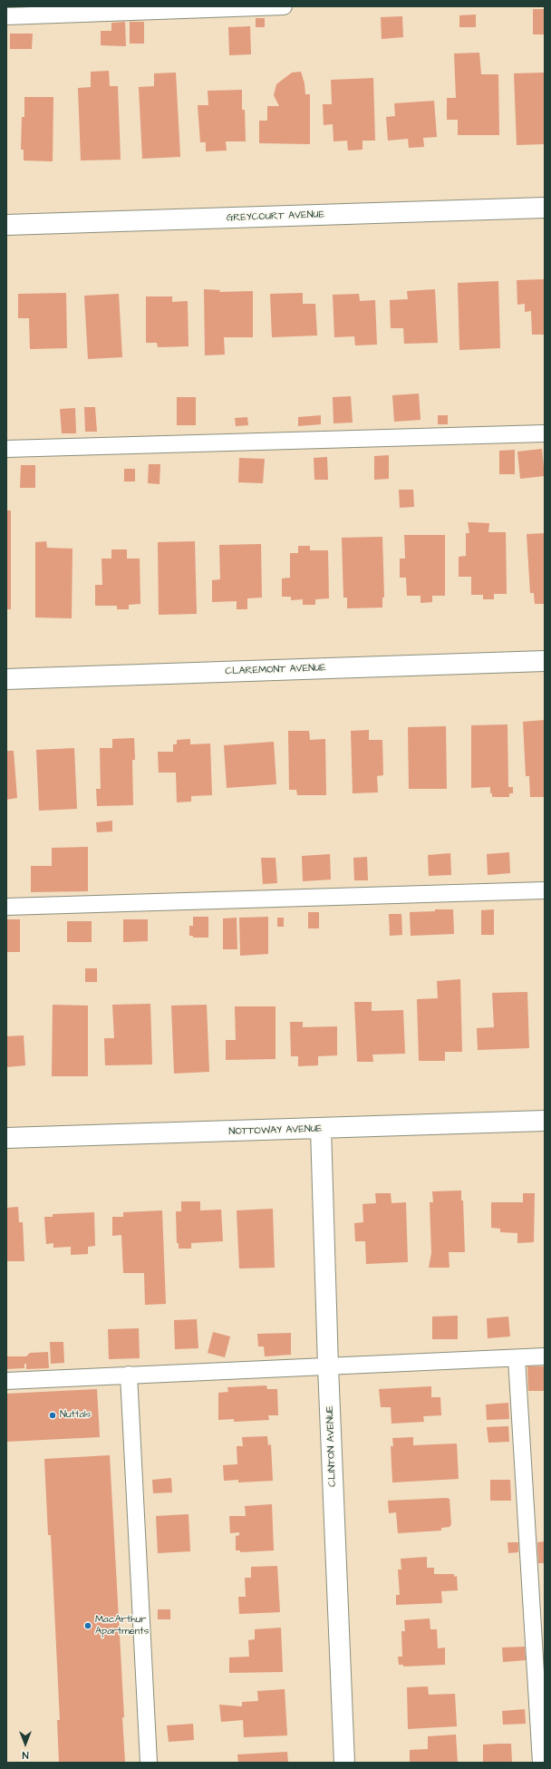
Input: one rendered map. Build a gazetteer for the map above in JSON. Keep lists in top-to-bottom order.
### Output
{
  "streets": {
    "street": [
      "GREYCOURT AVENUE",
      "CLAREMONT AVENUE",
      "NOTTOWAY AVENUE",
      "CLINTON AVENUE"
    ]
  },
  "crossings": [
    ["NOTTOWAY AVENUE", "CLINTON AVENUE"]
  ],
  "places": ["Nuttals", "MacArthur Apartments"],
  "north": "bottom"
}
